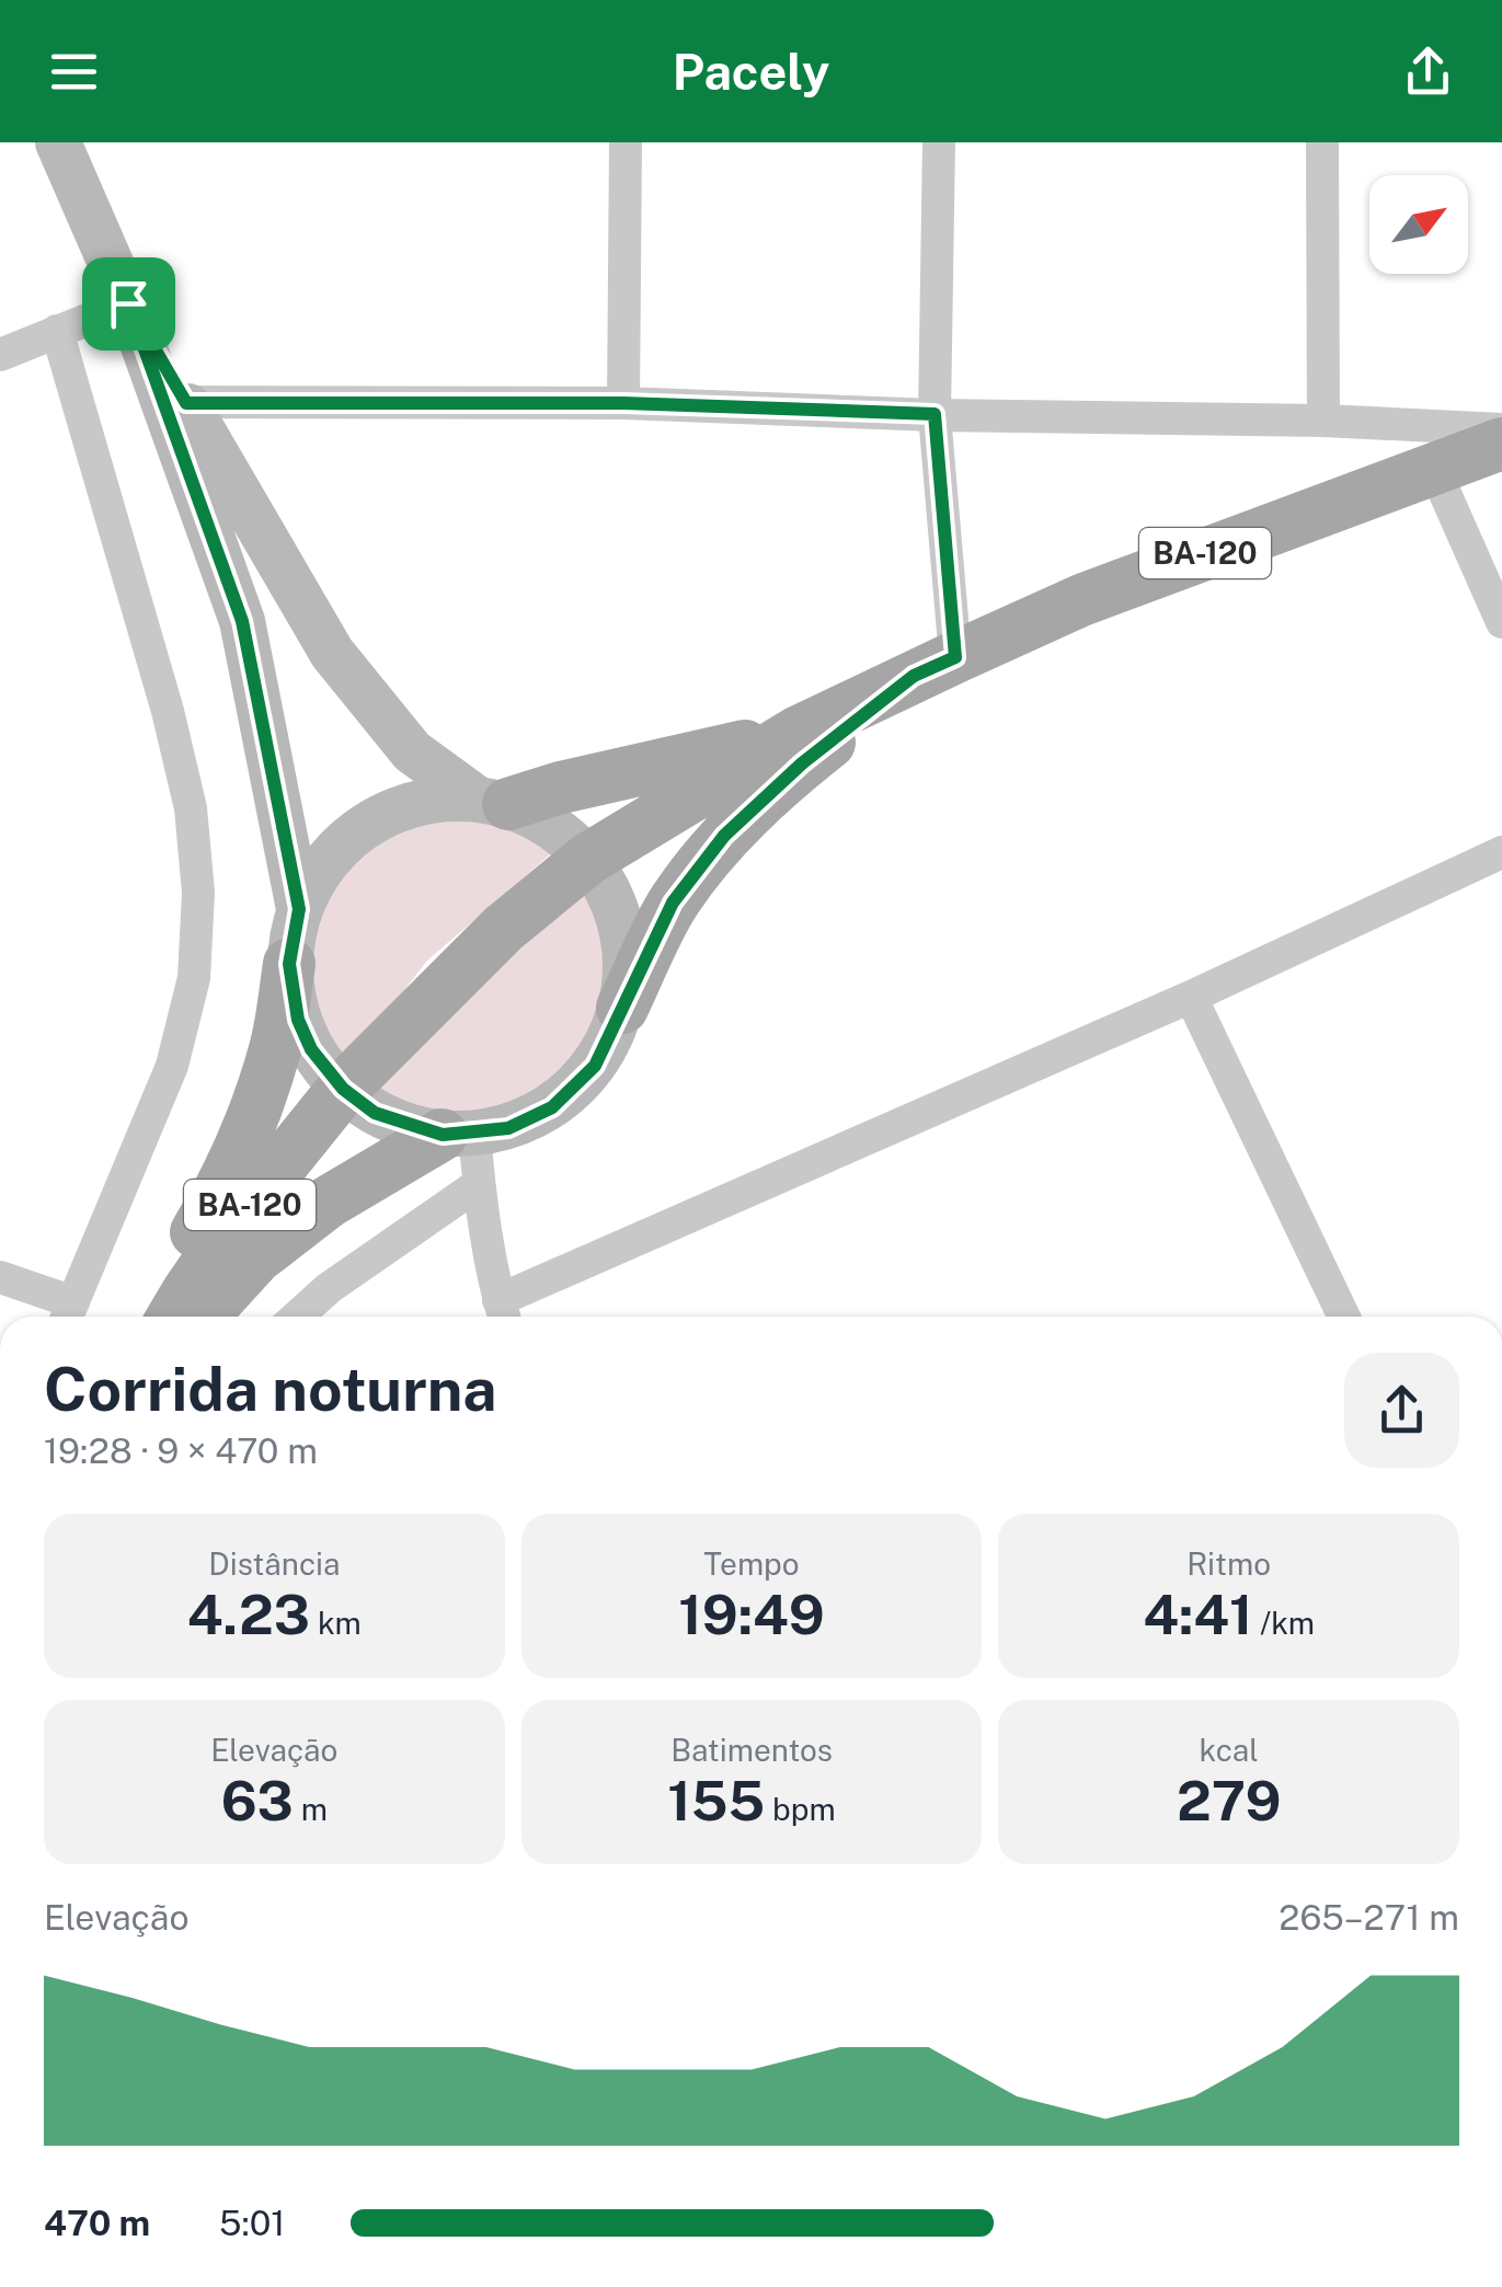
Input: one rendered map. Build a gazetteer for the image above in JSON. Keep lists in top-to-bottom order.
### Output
{
  "streets": {
    "main road": ["BA-120"]
  },
  "north": "top right",
  "page": {
    "header": "Pacely",
    "heading": ["Corrida noturna", "19:28 · 9 × 470 m"],
    "stats": [
      ["Distância", "4.23 km"],
      ["Tempo", "19:49"],
      ["Ritmo", "4:41 /km"],
      ["Elevação", "63 m"],
      ["Batimentos", "155 bpm"],
      ["kcal", "279"]
    ],
    "chart": ["Elevação", "265–271 m"],
    "list": [
      {
        "name": "470 m",
        "note": "5:01"
      }
    ]
  }
}
